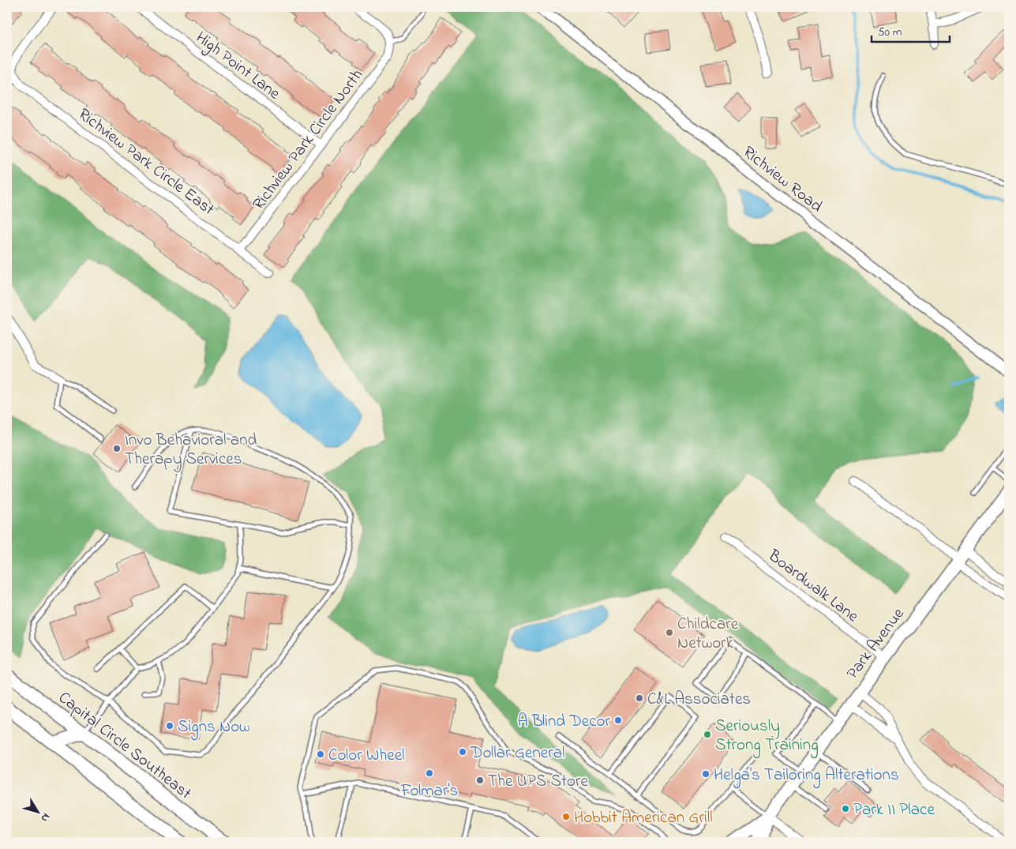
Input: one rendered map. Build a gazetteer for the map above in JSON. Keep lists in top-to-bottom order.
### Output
{
  "streets": {
    "main road": ["Park Avenue", "Capital Circle Southeast"],
    "street": [
      "High Point Lane",
      "Richview Park Circle North",
      "Richview Park Circle East",
      "Richview Road",
      "Boardwalk Lane"
    ]
  },
  "crossings": [
    ["High Point Lane", "Richview Park Circle North"],
    ["Richview Park Circle North", "Richview Park Circle East"],
    ["Boardwalk Lane", "Park Avenue"]
  ],
  "places": [
    "Invo Behavioral and Therapy Services",
    "Childcare Network",
    "C&L Associates",
    "A Blind Decor",
    "Signs Now",
    "Seriously Strong Training",
    "Dollar General",
    "Color Wheel",
    "Folmar's",
    "Helga's Tailoring Alterations",
    "The UPS Store",
    "Park II Place",
    "Hobbit American Grill"
  ],
  "scale_bar": "50 m",
  "north": "bottom right"
}
